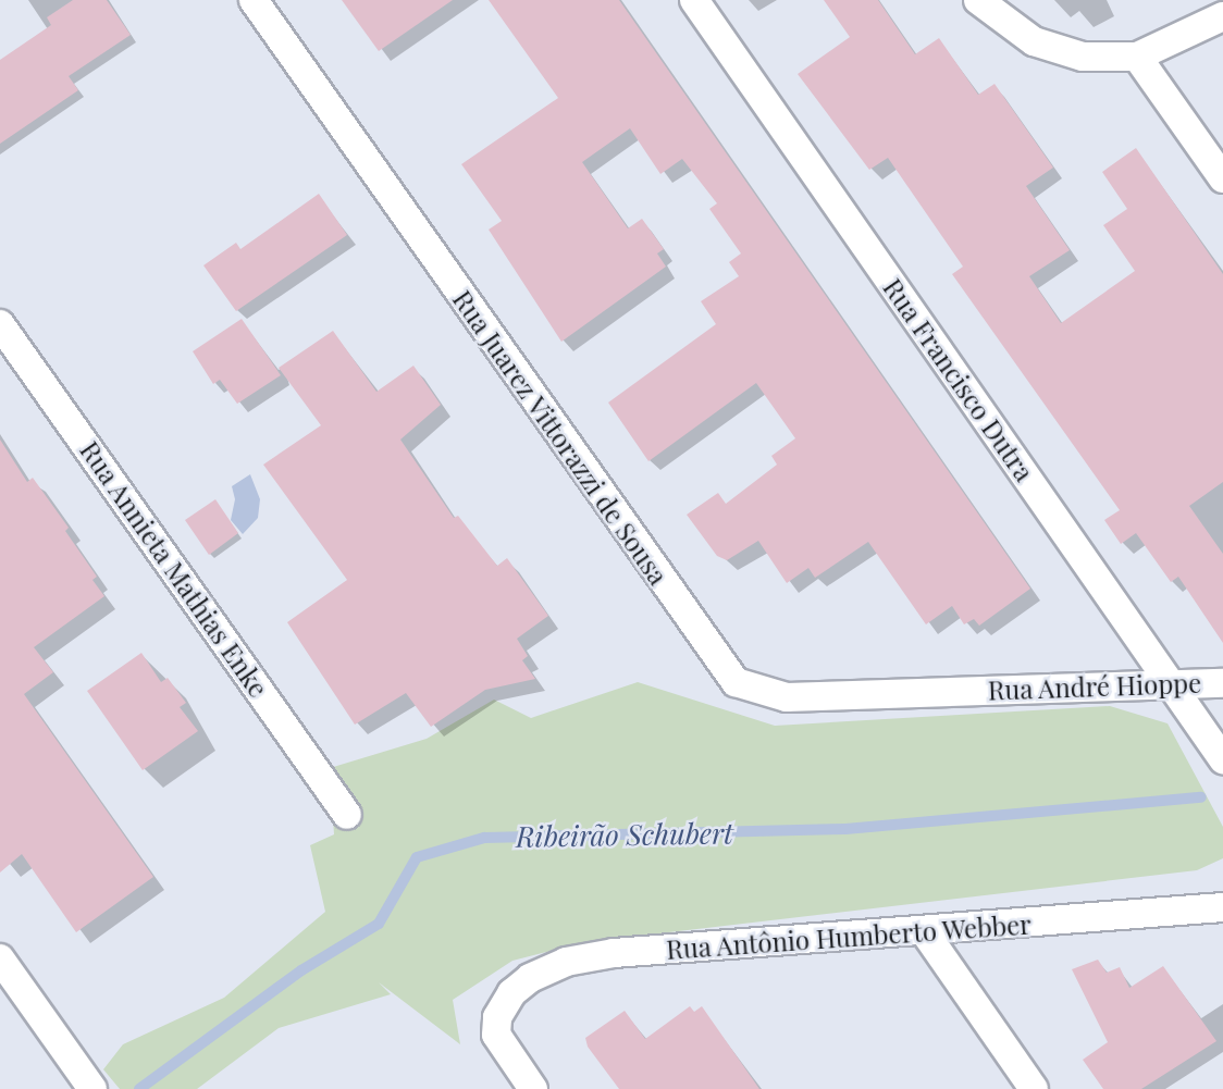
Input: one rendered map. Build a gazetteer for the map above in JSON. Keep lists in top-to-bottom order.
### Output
{
  "streets": {
    "street": [
      "Rua Francisco Dutra",
      "Rua Juarez Vittorazzi de Sousa",
      "Rua Annieta Mathias Enke",
      "Rua André Hioppe",
      "Rua Antônio Humberto Webber"
    ]
  },
  "crossings": [
    ["Rua Francisco Dutra", "Rua André Hioppe"],
    ["Rua Juarez Vittorazzi de Sousa", "Rua André Hioppe"]
  ],
  "water": ["Ribeirão Schubert"]
}
